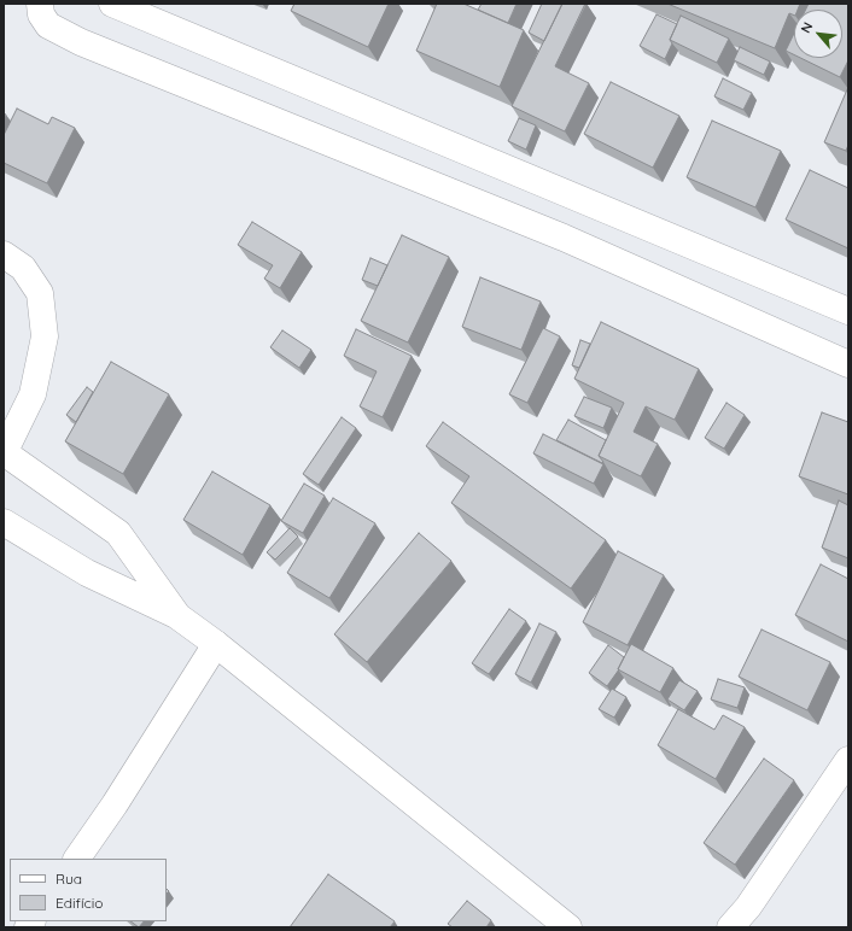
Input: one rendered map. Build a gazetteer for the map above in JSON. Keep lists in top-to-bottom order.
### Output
{
  "legend": ["Rua", "Edifício"],
  "north": "top left"
}
